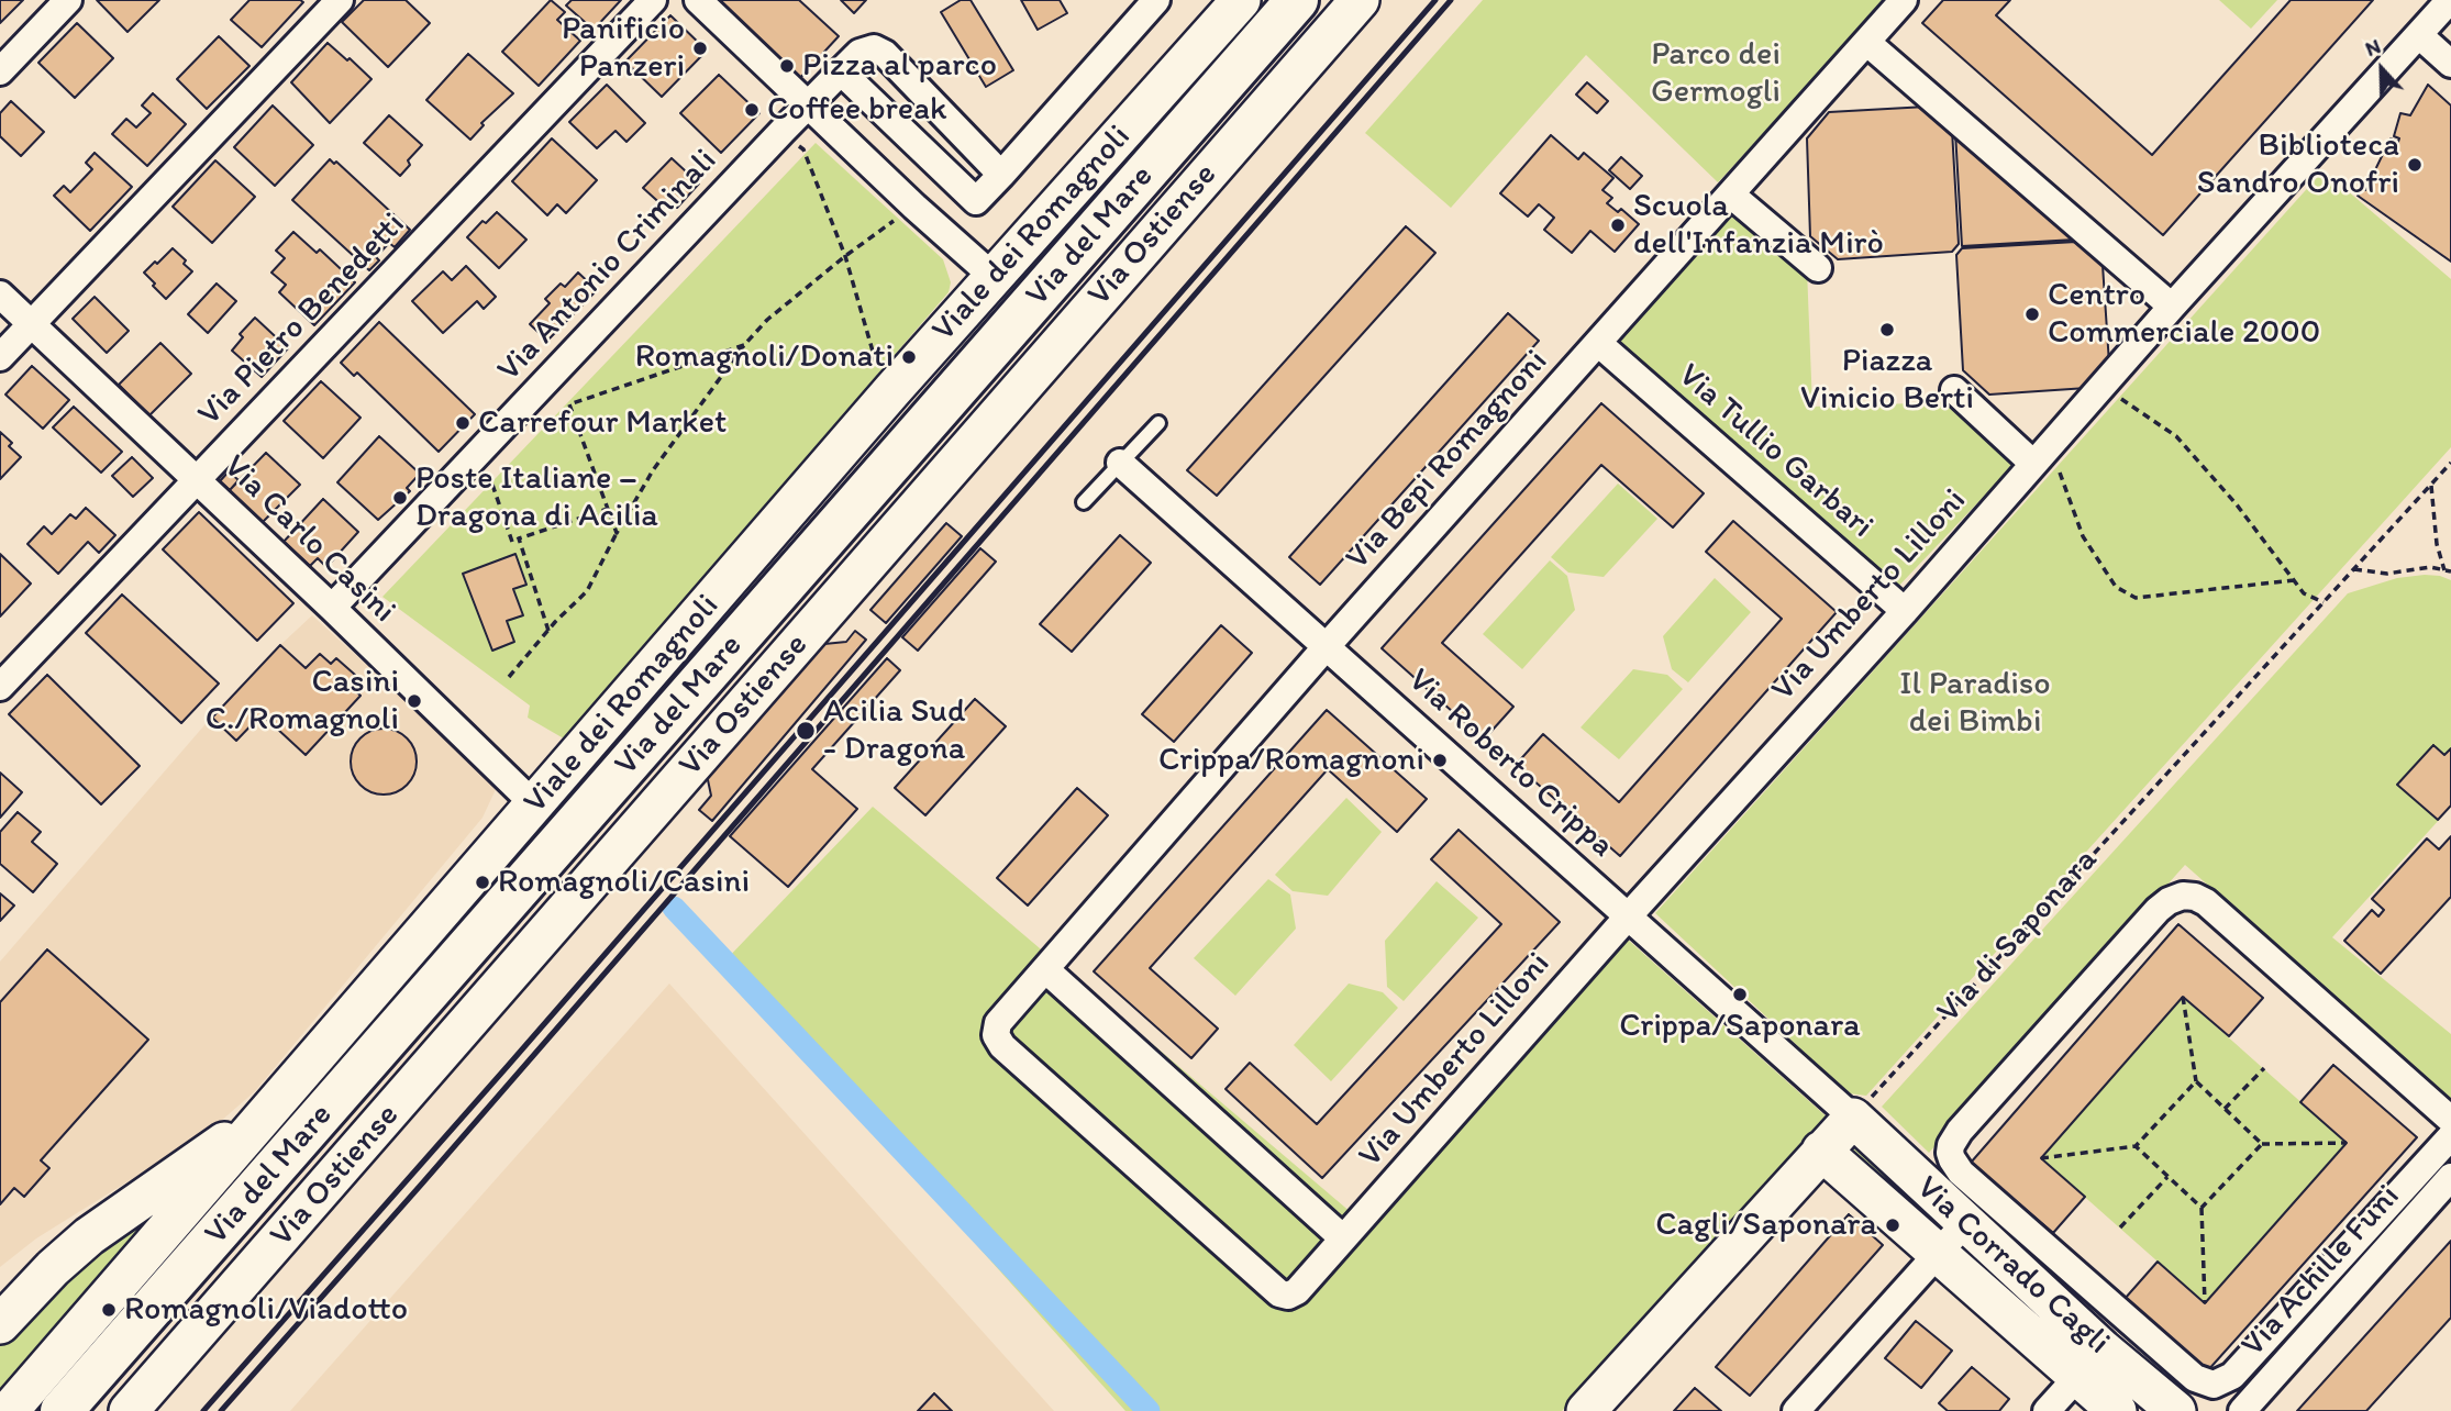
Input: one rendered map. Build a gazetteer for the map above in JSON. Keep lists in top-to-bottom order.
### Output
{
  "streets": {
    "main road": [
      "Viale dei Romagnoli",
      "Via Ostiense",
      "Via del Mare",
      "Via Corrado Cagli"
    ],
    "street": [
      "Via Antonio Criminali",
      "Via Pietro Benedetti",
      "Via Tullio Garbari",
      "Via Bepi Romagnoni",
      "Via Carlo Casini",
      "Via Umberto Lilloni",
      "Via Roberto Crippa",
      "Via Achille Funi"
    ],
    "path": ["Via di Saponara"]
  },
  "crossings": [
    ["Viale dei Romagnoli", "Via Carlo Casini"],
    ["Via Antonio Criminali", "Via Carlo Casini"],
    ["Via Pietro Benedetti", "Via Carlo Casini"],
    ["Via Tullio Garbari", "Via Bepi Romagnoni"],
    ["Via Tullio Garbari", "Via Umberto Lilloni"],
    ["Via Bepi Romagnoni", "Via Umberto Lilloni"],
    ["Via Bepi Romagnoni", "Via Roberto Crippa"],
    ["Via Umberto Lilloni", "Via Roberto Crippa"],
    ["Via Roberto Crippa", "Via di Saponara"],
    ["Via Roberto Crippa", "Via Corrado Cagli"],
    ["Via di Saponara", "Via Corrado Cagli"]
  ],
  "parks": ["Parco dei Germogli", "Il Paradiso dei Bimbi"],
  "places": [
    "Panificio Panzeri",
    "Pizza al parco",
    "Coffee break",
    "Biblioteca Sandro Onofri",
    "Scuola dell'Infanzia Mirò",
    "Centro Commerciale 2000",
    "Piazza Vinicio Berti",
    "Romagnoli/Donati",
    "Carrefour Market",
    "Poste Italiane – Dragona di Acilia",
    "Casini C./Romagnoli",
    "Acilia Sud - Dragona",
    "Crippa/Romagnoni",
    "Romagnoli/Casini",
    "Crippa/Saponara",
    "Cagli/Saponara",
    "Romagnoli/Viadotto"
  ],
  "north": "top"
}
